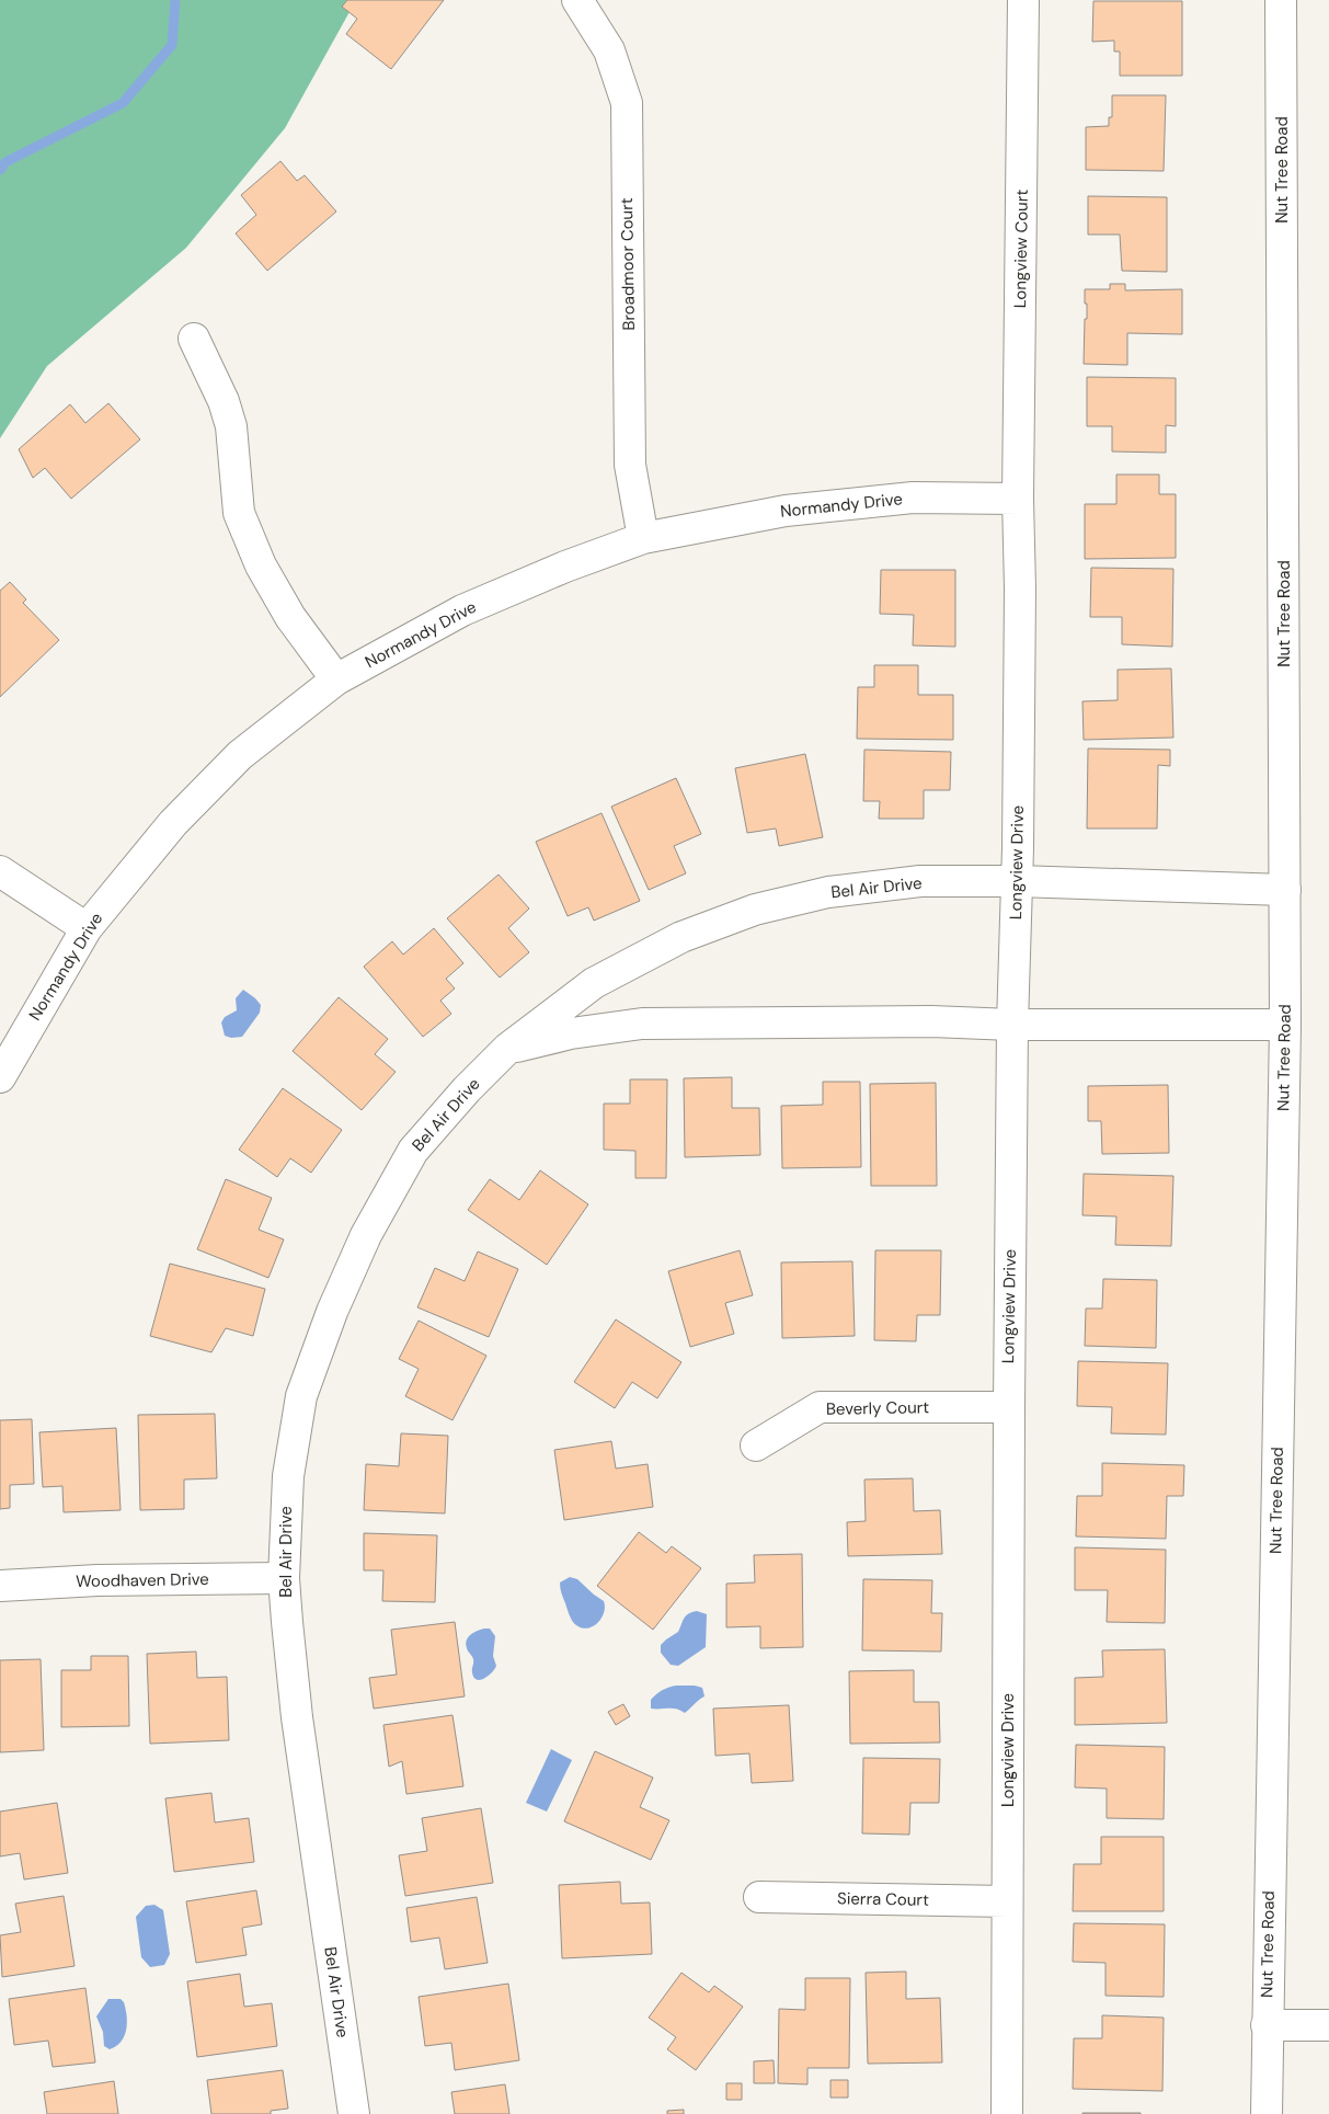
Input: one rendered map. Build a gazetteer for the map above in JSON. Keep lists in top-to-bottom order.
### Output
{
  "streets": {
    "street": [
      "Nut Tree Road",
      "Longview Court",
      "Broadmoor Court",
      "Normandy Drive",
      "Longview Drive",
      "Bel Air Drive",
      "Beverly Court",
      "Woodhaven Drive",
      "Sierra Court"
    ]
  },
  "crossings": [
    ["Nut Tree Road", "Bel Air Drive"],
    ["Longview Court", "Normandy Drive"],
    ["Longview Court", "Longview Drive"],
    ["Broadmoor Court", "Normandy Drive"],
    ["Normandy Drive", "Longview Drive"],
    ["Longview Drive", "Bel Air Drive"],
    ["Longview Drive", "Beverly Court"],
    ["Longview Drive", "Sierra Court"],
    ["Bel Air Drive", "Woodhaven Drive"]
  ]
}
